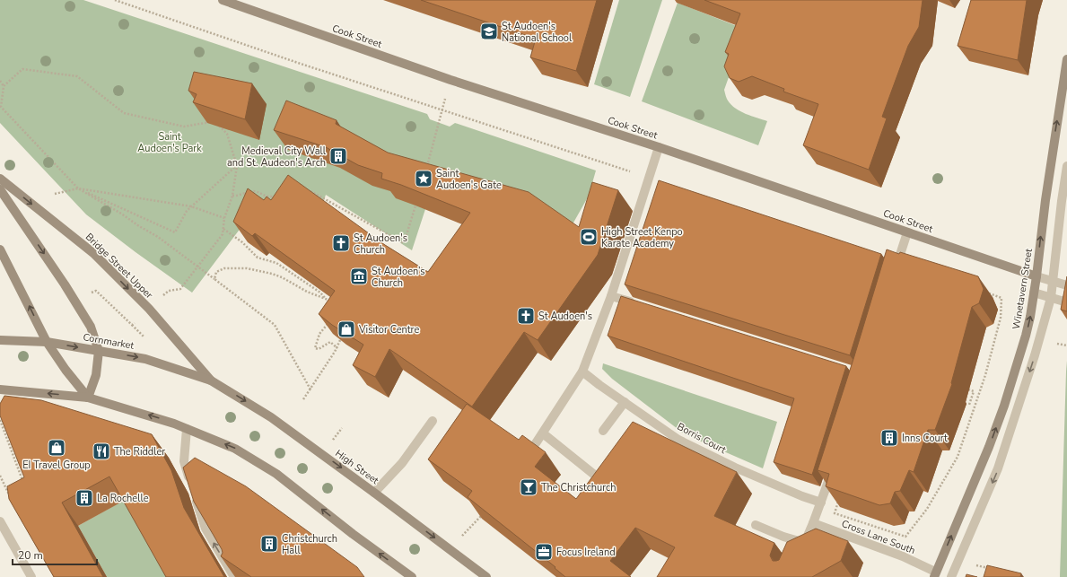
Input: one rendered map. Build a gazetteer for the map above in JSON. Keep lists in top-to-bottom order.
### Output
{
  "streets": {
    "main road": [
      "Cook Street",
      "Bridge Street Upper",
      "Winetavern Street",
      "Cornmarket",
      "High Street"
    ],
    "street": ["Borris Court", "Cross Lane South"]
  },
  "crossings": [
    ["Cook Street", "Winetavern Street"],
    ["Bridge Street Upper", "Cornmarket"],
    ["Bridge Street Upper", "High Street"],
    ["Winetavern Street", "Cross Lane South"],
    ["Cornmarket", "High Street"]
  ],
  "one_way": ["Winetavern Street"],
  "parks": ["Saint Audoen's Park"],
  "places": {
    "school or university": ["St Audoen's National School"],
    "building": [
      "Medieval City Wall and St. Audeon's Arch",
      "Inns Court",
      "La Rochelle",
      "Christchurch Hall"
    ],
    "place": ["Saint Audoen's Gate"],
    "sports": ["High Street Kenpo Karate Academy"],
    "church": ["St Audoen's Church", "St Audoen's"],
    "museum": ["St Audoen’s Church"],
    "shop": ["Visitor Centre", "EI Travel Group"],
    "restaurant": ["The Riddler"],
    "bar": ["The Christchurch"],
    "office": ["Focus Ireland"]
  },
  "scale_bar": "20 m"
}
